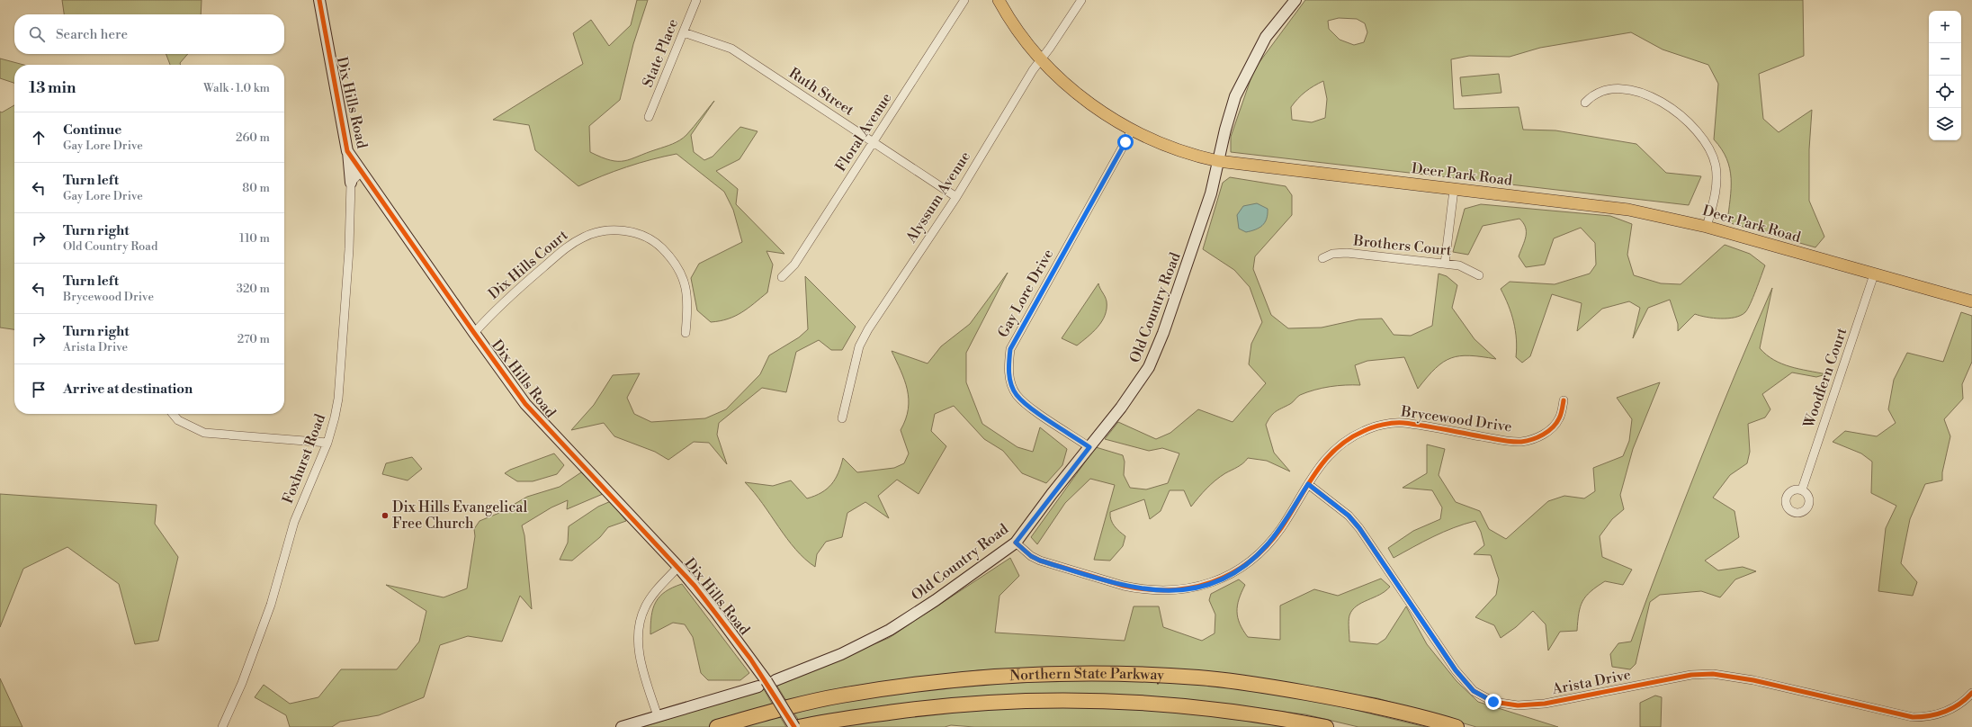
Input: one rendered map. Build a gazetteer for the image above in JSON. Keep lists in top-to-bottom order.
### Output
{
  "streets": {
    "highway": ["Northern State Parkway"],
    "main road": ["Dix Hills Road", "Deer Park Road", "Old Country Road"],
    "street": [
      "State Place",
      "Ruth Street",
      "Floral Avenue",
      "Alyssum Avenue",
      "Brothers Court",
      "Dix Hills Court",
      "Gay Lore Drive",
      "Woodfern Court",
      "Brycewood Drive",
      "Foxhurst Road",
      "Arista Drive"
    ]
  },
  "crossings": [
    ["State Place", "Ruth Street"],
    ["Ruth Street", "Floral Avenue"],
    ["Ruth Street", "Alyssum Avenue"],
    ["Dix Hills Road", "Dix Hills Court"],
    ["Deer Park Road", "Alyssum Avenue"],
    ["Deer Park Road", "Gay Lore Drive"],
    ["Deer Park Road", "Old Country Road"],
    ["Deer Park Road", "Woodfern Court"],
    ["Gay Lore Drive", "Old Country Road"],
    ["Old Country Road", "Brycewood Drive"],
    ["Brycewood Drive", "Arista Drive"]
  ],
  "places": ["Dix Hills Evangelical Free Church"],
  "page": {
    "map_buttons": ["+", "−"],
    "search": "Search here",
    "heading": ["13 min", "Walk · 1.0 km"],
    "list": [
      ["Continue", "Gay Lore Drive", "260 m"],
      ["Turn left", "Gay Lore Drive", "80 m"],
      ["Turn right", "Old Country Road", "110 m"],
      ["Turn left", "Brycewood Drive", "320 m"],
      ["Turn right", "Arista Drive", "270 m"],
      "Arrive at destination"
    ]
  }
}
